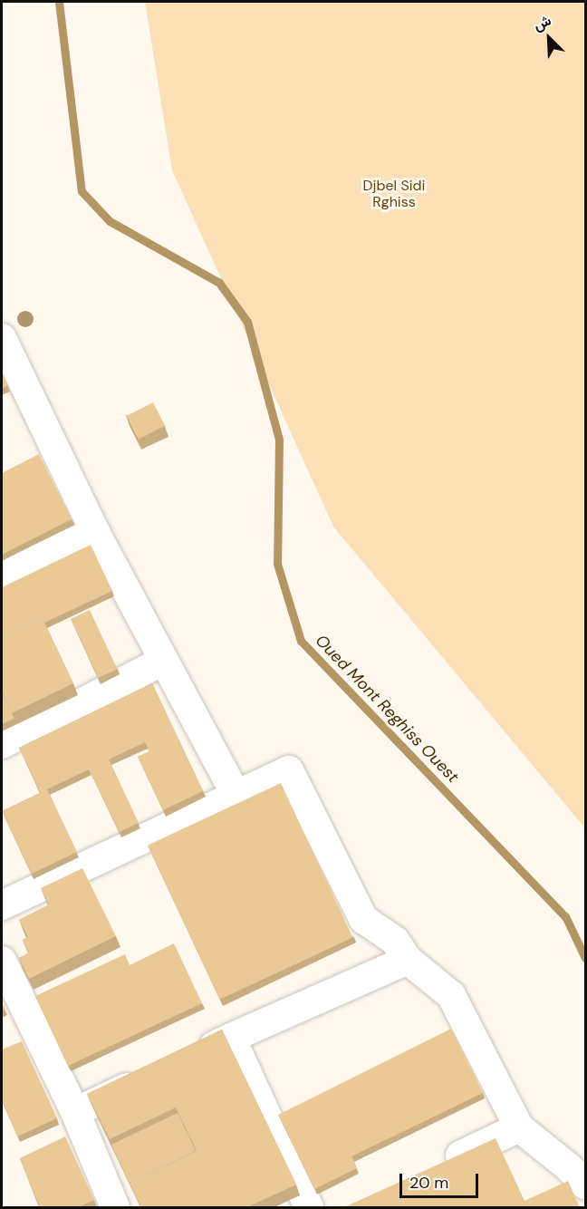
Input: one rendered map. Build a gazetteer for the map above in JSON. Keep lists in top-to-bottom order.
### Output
{
  "water": ["Oued Mont Reghiss Ouest"],
  "parks": ["Djbel Sidi Rghiss"],
  "scale_bar": "20 m",
  "north": "top left"
}
